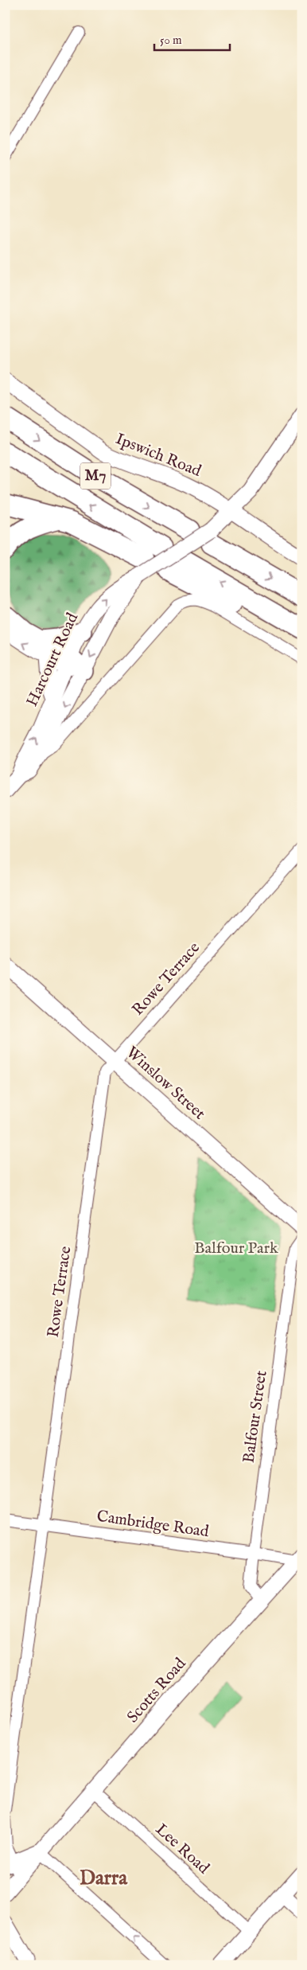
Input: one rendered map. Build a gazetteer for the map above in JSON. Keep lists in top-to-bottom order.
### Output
{
  "streets": {
    "highway": ["M7"],
    "street": [
      "Ipswich Road",
      "Harcourt Road",
      "Rowe Terrace",
      "Winslow Street",
      "Balfour Street",
      "Cambridge Road",
      "Scotts Road",
      "Lee Road"
    ]
  },
  "crossings": [
    ["Ipswich Road", "Harcourt Road"],
    ["Rowe Terrace", "Winslow Street"],
    ["Rowe Terrace", "Cambridge Road"],
    ["Balfour Street", "Cambridge Road"],
    ["Balfour Street", "Scotts Road"],
    ["Cambridge Road", "Scotts Road"],
    ["Scotts Road", "Lee Road"]
  ],
  "districts": ["Darra"],
  "parks": ["Balfour Park"],
  "scale_bar": "50 m"
}
